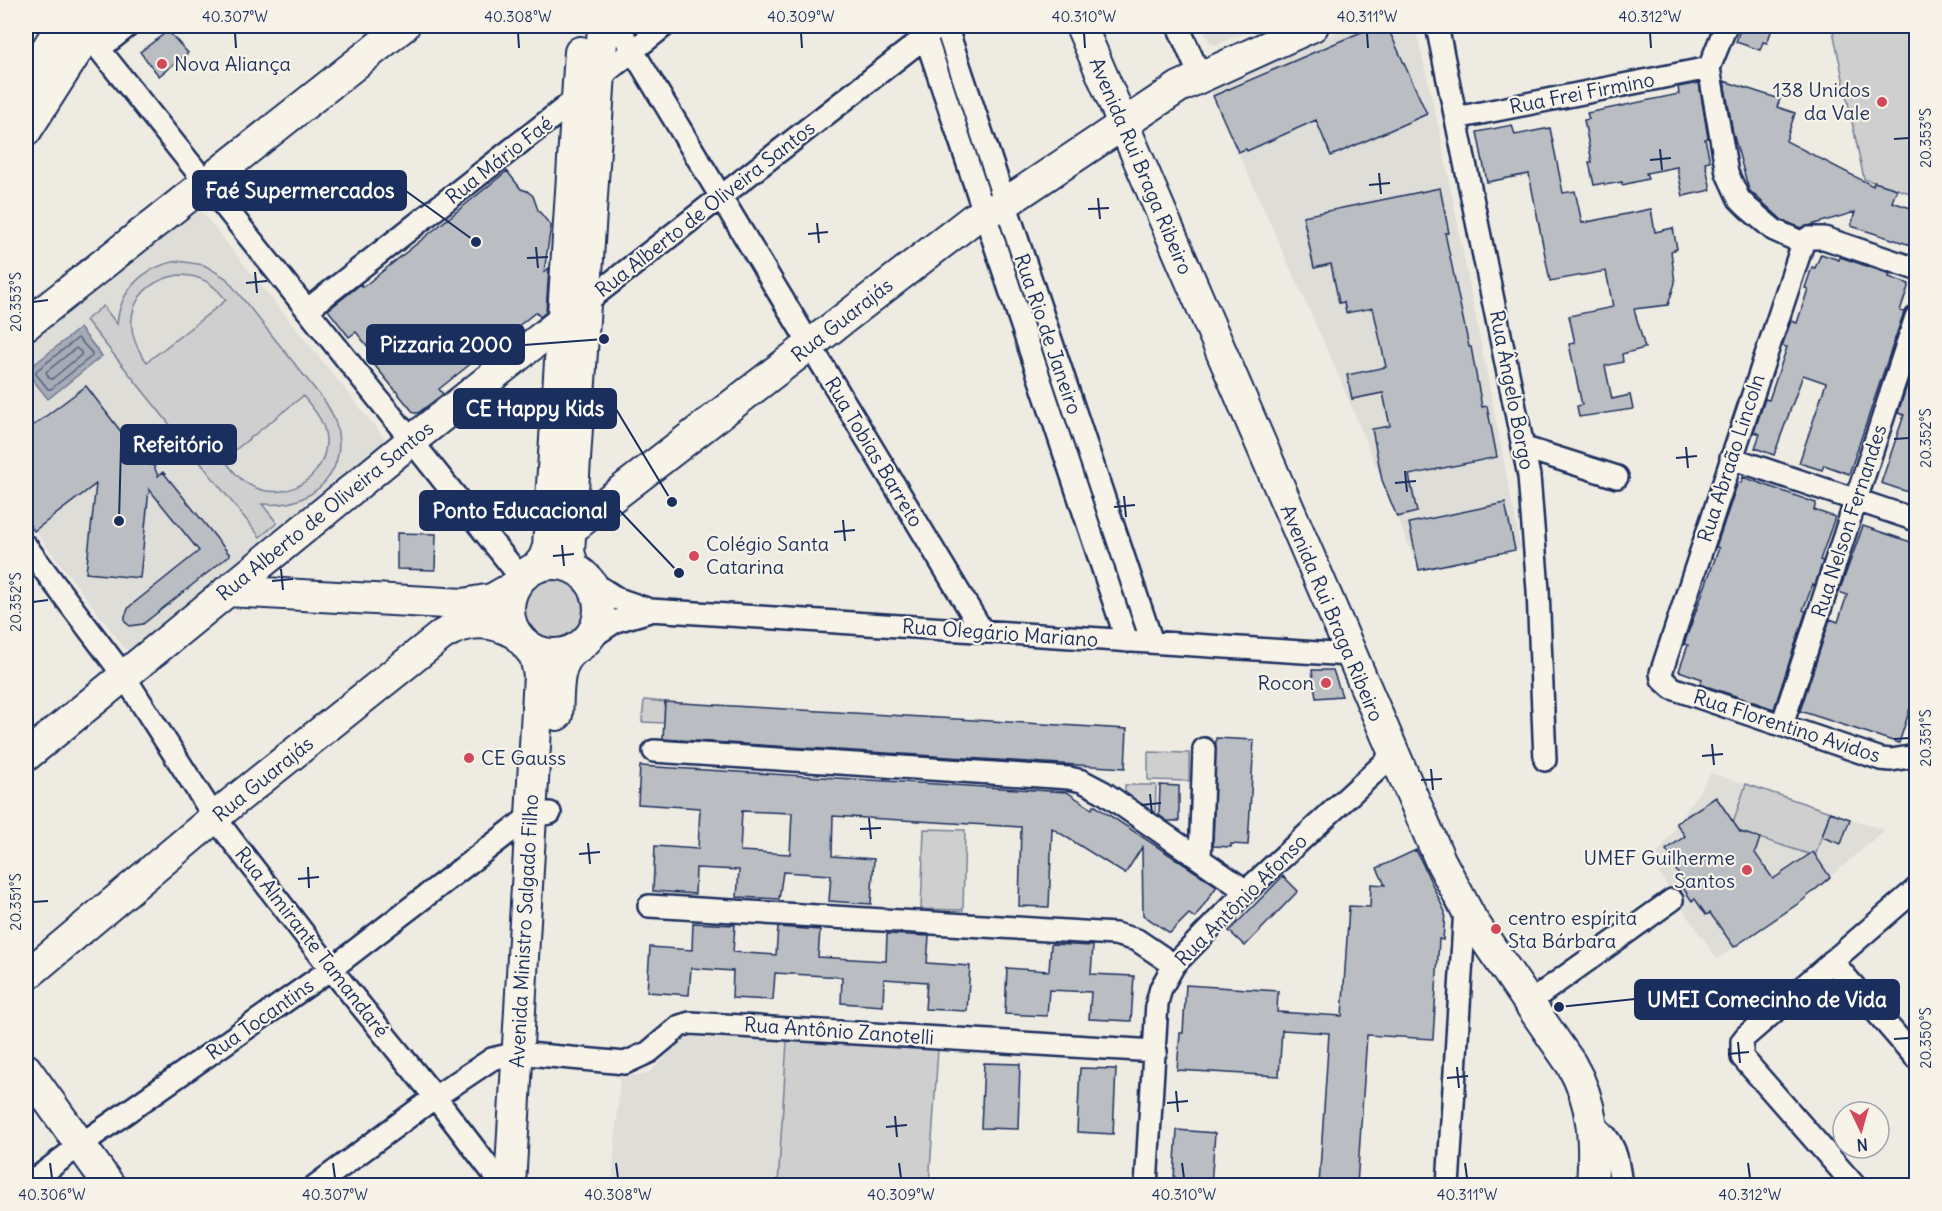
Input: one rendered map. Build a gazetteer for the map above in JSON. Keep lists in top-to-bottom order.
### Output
{
  "streets": {
    "main road": [
      "Avenida Rui Braga Ribeiro",
      "Rua Alberto de Oliveira Santos",
      "Rua Guarajás",
      "Avenida Ministro Salgado Filho"
    ],
    "street": [
      "Rua Frei Firmino",
      "Rua Mário Faé",
      "Rua Rio de Janeiro",
      "Rua Ângelo Borgo",
      "Rua Tobias Barreto",
      "Rua Abraão Lincoln",
      "Rua Nelson Fernandes",
      "Rua Olegário Mariano",
      "Rua Florentino Avidos",
      "Rua Antônio Afonso",
      "Rua Almirante Tamandaré",
      "Rua Tocantins",
      "Rua Antônio Zanotelli"
    ]
  },
  "crossings": [
    ["Rua Frei Firmino", "Rua Ângelo Borgo"],
    ["Avenida Rui Braga Ribeiro", "Rua Guarajás"],
    ["Avenida Rui Braga Ribeiro", "Rua Olegário Mariano"],
    ["Avenida Rui Braga Ribeiro", "Rua Antônio Afonso"],
    ["Rua Alberto de Oliveira Santos", "Rua Rio de Janeiro"],
    ["Rua Alberto de Oliveira Santos", "Rua Tobias Barreto"],
    ["Rua Alberto de Oliveira Santos", "Rua Almirante Tamandaré"],
    ["Rua Guarajás", "Rua Rio de Janeiro"],
    ["Rua Guarajás", "Rua Tobias Barreto"],
    ["Rua Guarajás", "Rua Olegário Mariano"],
    ["Rua Guarajás", "Avenida Ministro Salgado Filho"],
    ["Rua Guarajás", "Rua Almirante Tamandaré"],
    ["Rua Rio de Janeiro", "Rua Olegário Mariano"],
    ["Rua Tobias Barreto", "Rua Olegário Mariano"],
    ["Rua Abraão Lincoln", "Rua Florentino Avidos"],
    ["Rua Nelson Fernandes", "Rua Florentino Avidos"],
    ["Rua Olegário Mariano", "Avenida Ministro Salgado Filho"],
    ["Rua Antônio Afonso", "Rua Antônio Zanotelli"],
    ["Avenida Ministro Salgado Filho", "Rua Tocantins"],
    ["Avenida Ministro Salgado Filho", "Rua Antônio Zanotelli"],
    ["Rua Almirante Tamandaré", "Rua Tocantins"]
  ],
  "places": [
    "Nova Aliança",
    "138 Unidos da Vale",
    "Faé Supermercados",
    "Pizzaria 2000",
    "CE Happy Kids",
    "Refeitório",
    "Colégio Santa Catarina",
    "Ponto Educacional",
    "Rocon",
    "CE Gauss",
    "UMEF Guilherme Santos",
    "centro espírita Sta Bárbara",
    "UMEI Comecinho de Vida"
  ],
  "north": "bottom",
  "coordinates": [
    "40.307°W",
    "40.308°W",
    "40.309°W",
    "40.310°W",
    "40.311°W",
    "40.312°W",
    "20.353°S",
    "20.352°S",
    "20.351°S",
    "20.350°S",
    "40.306°W"
  ]
}
